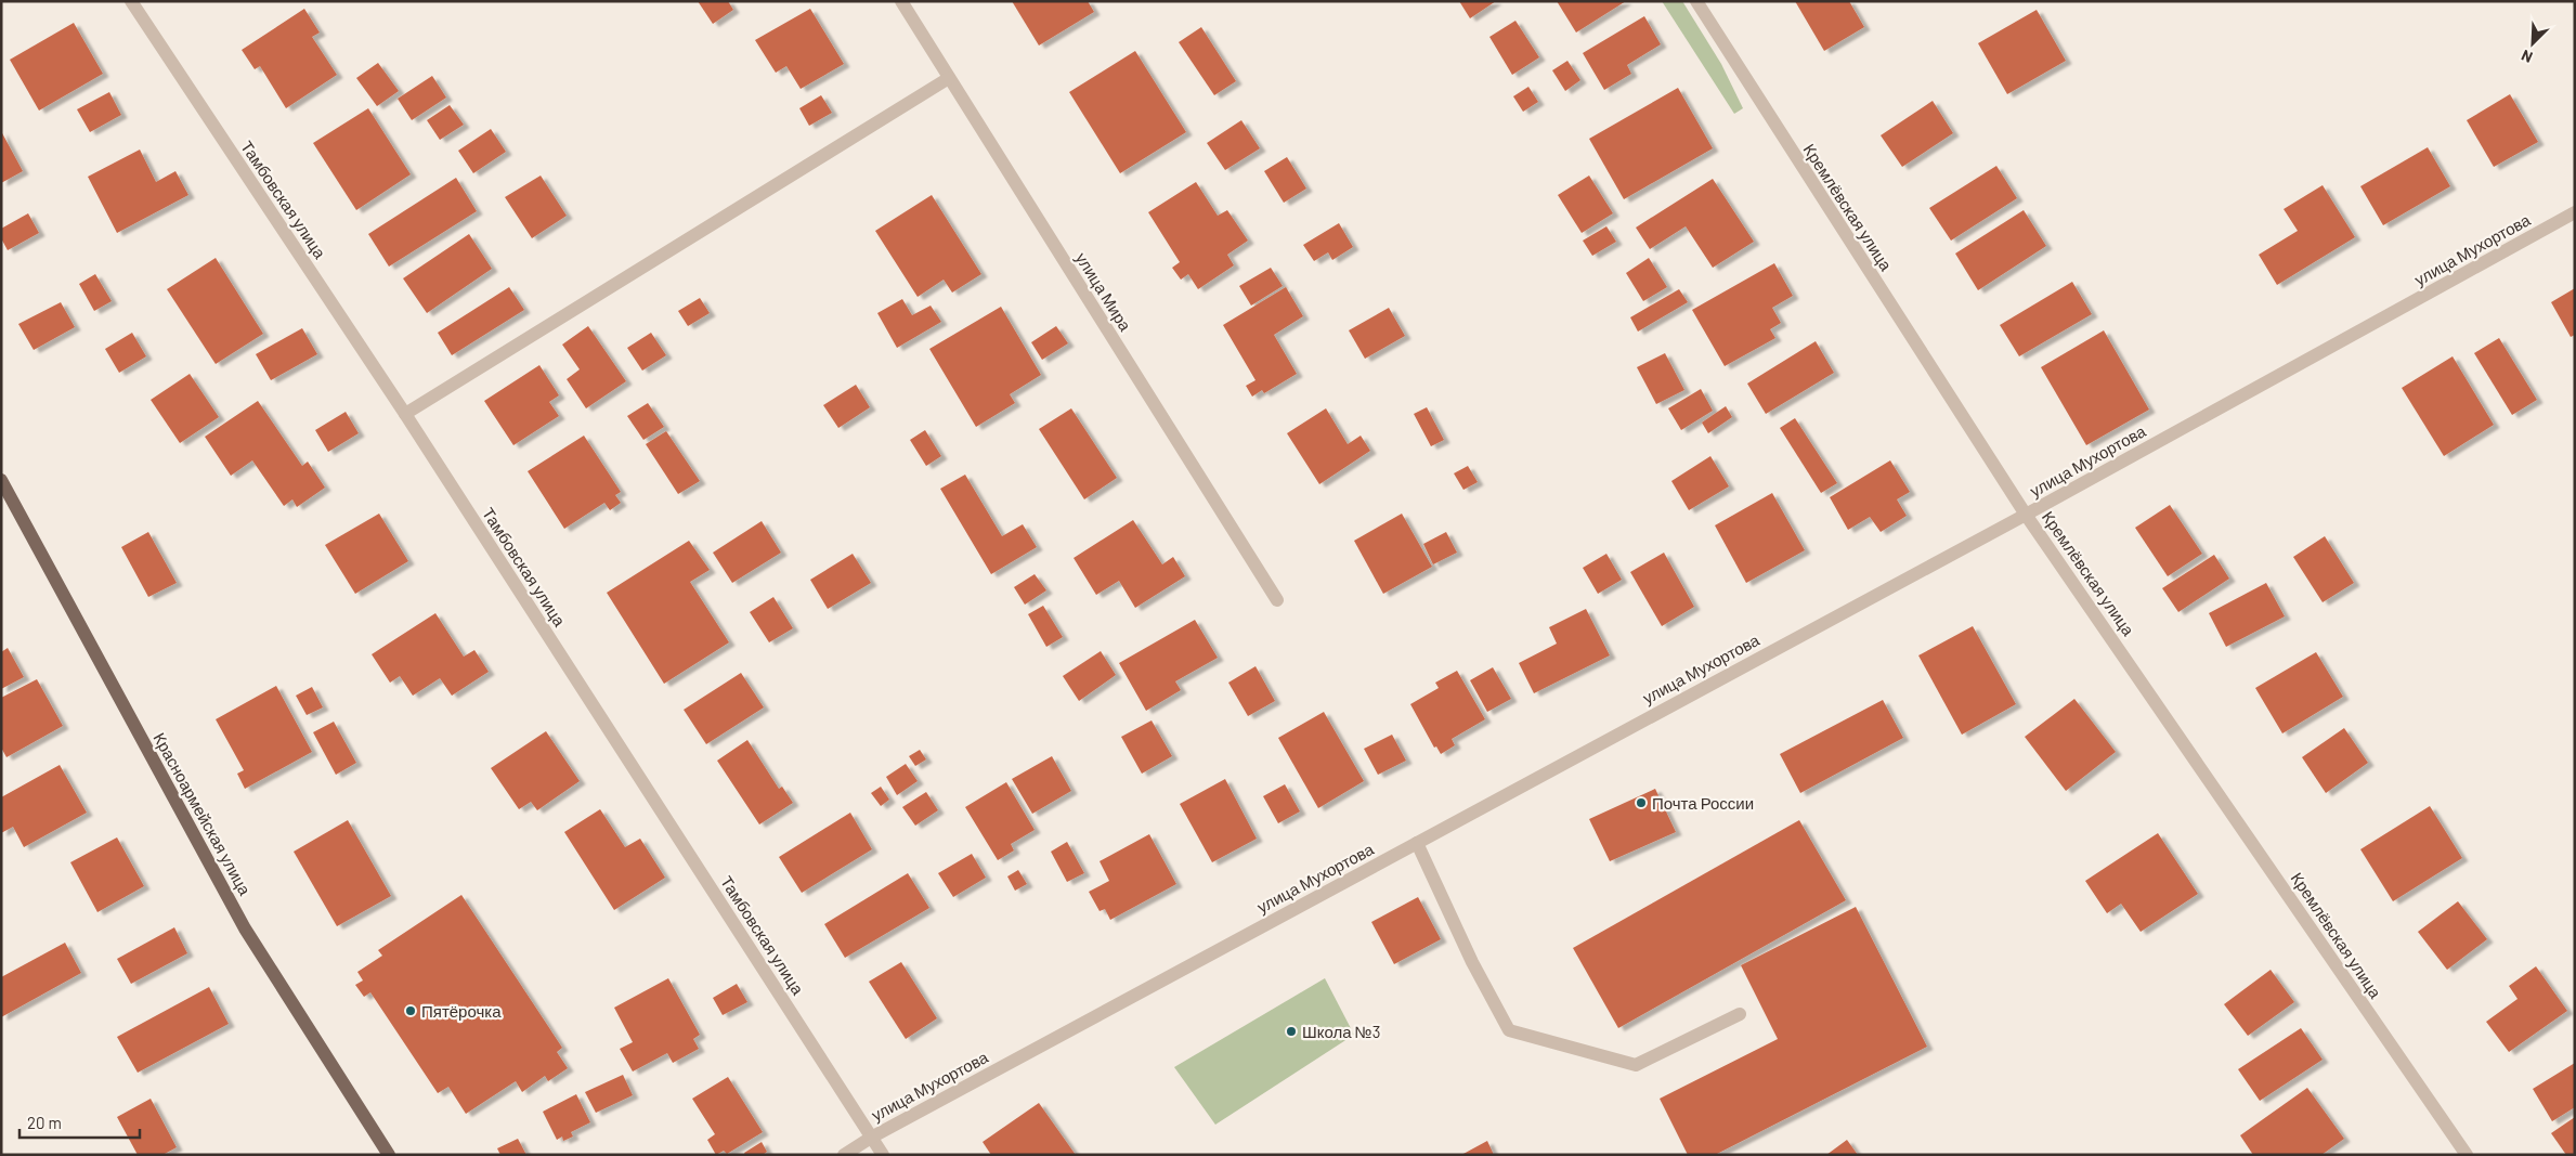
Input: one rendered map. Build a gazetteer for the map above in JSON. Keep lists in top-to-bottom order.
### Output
{
  "streets": {
    "main road": ["Красноармейская улица"],
    "street": [
      "Тамбовская улица",
      "Кремлёвская улица",
      "улица Мухортова",
      "улица Мира"
    ]
  },
  "crossings": [
    ["Тамбовская улица", "улица Мухортова"],
    ["Кремлёвская улица", "улица Мухортова"]
  ],
  "places": ["Почта России", "Пятёрочка", "Школа №3"],
  "scale_bar": "20 m",
  "north": "bottom left"
}
